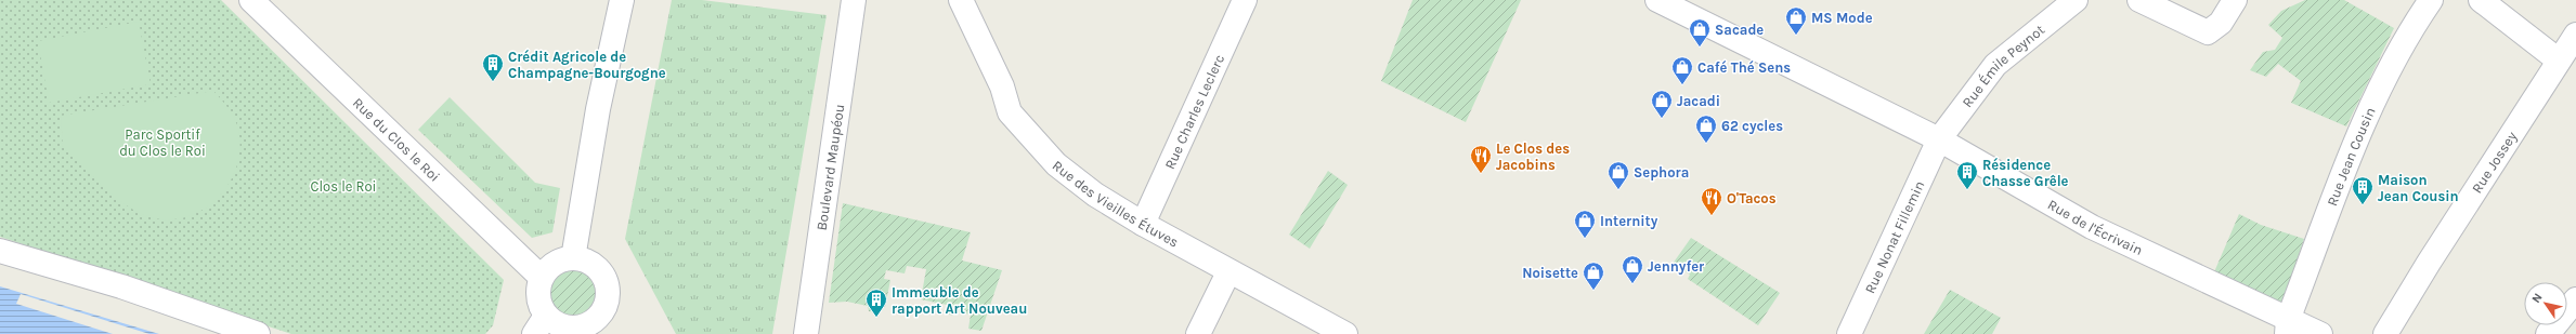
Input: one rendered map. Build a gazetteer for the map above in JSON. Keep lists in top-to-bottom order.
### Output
{
  "streets": {
    "street": [
      "Rue Émile Peynot",
      "Rue Charles Leclerc",
      "Rue du Clos le Roi",
      "Rue Jean Cousin",
      "Rue Jossey",
      "Boulevard Maupéou",
      "Rue des Vieilles Étuves",
      "Rue de l'Écrivain",
      "Rue Nonat Fillemin"
    ]
  },
  "crossings": [
    ["Rue Émile Peynot", "Rue de l'Écrivain"],
    ["Rue Émile Peynot", "Rue Nonat Fillemin"],
    ["Rue Charles Leclerc", "Rue des Vieilles Étuves"],
    ["Rue Jean Cousin", "Rue de l'Écrivain"],
    ["Rue de l'Écrivain", "Rue Nonat Fillemin"]
  ],
  "parks": ["Parc Sportif du Clos le Roi", "Clos le Roi"],
  "places": {
    "shop": [
      "MS Mode",
      "Sacade",
      "Café Thé Sens",
      "Jacadi",
      "62 cycles",
      "Sephora",
      "Internity",
      "Jennyfer",
      "Noisette"
    ],
    "building": [
      "Crédit Agricole de Champagne-Bourgogne",
      "Résidence Chasse Grêle",
      "Maison Jean Cousin",
      "Immeuble de rapport Art Nouveau"
    ],
    "restaurant": ["Le Clos des Jacobins", "O'Tacos"]
  },
  "north": "top left"
}
